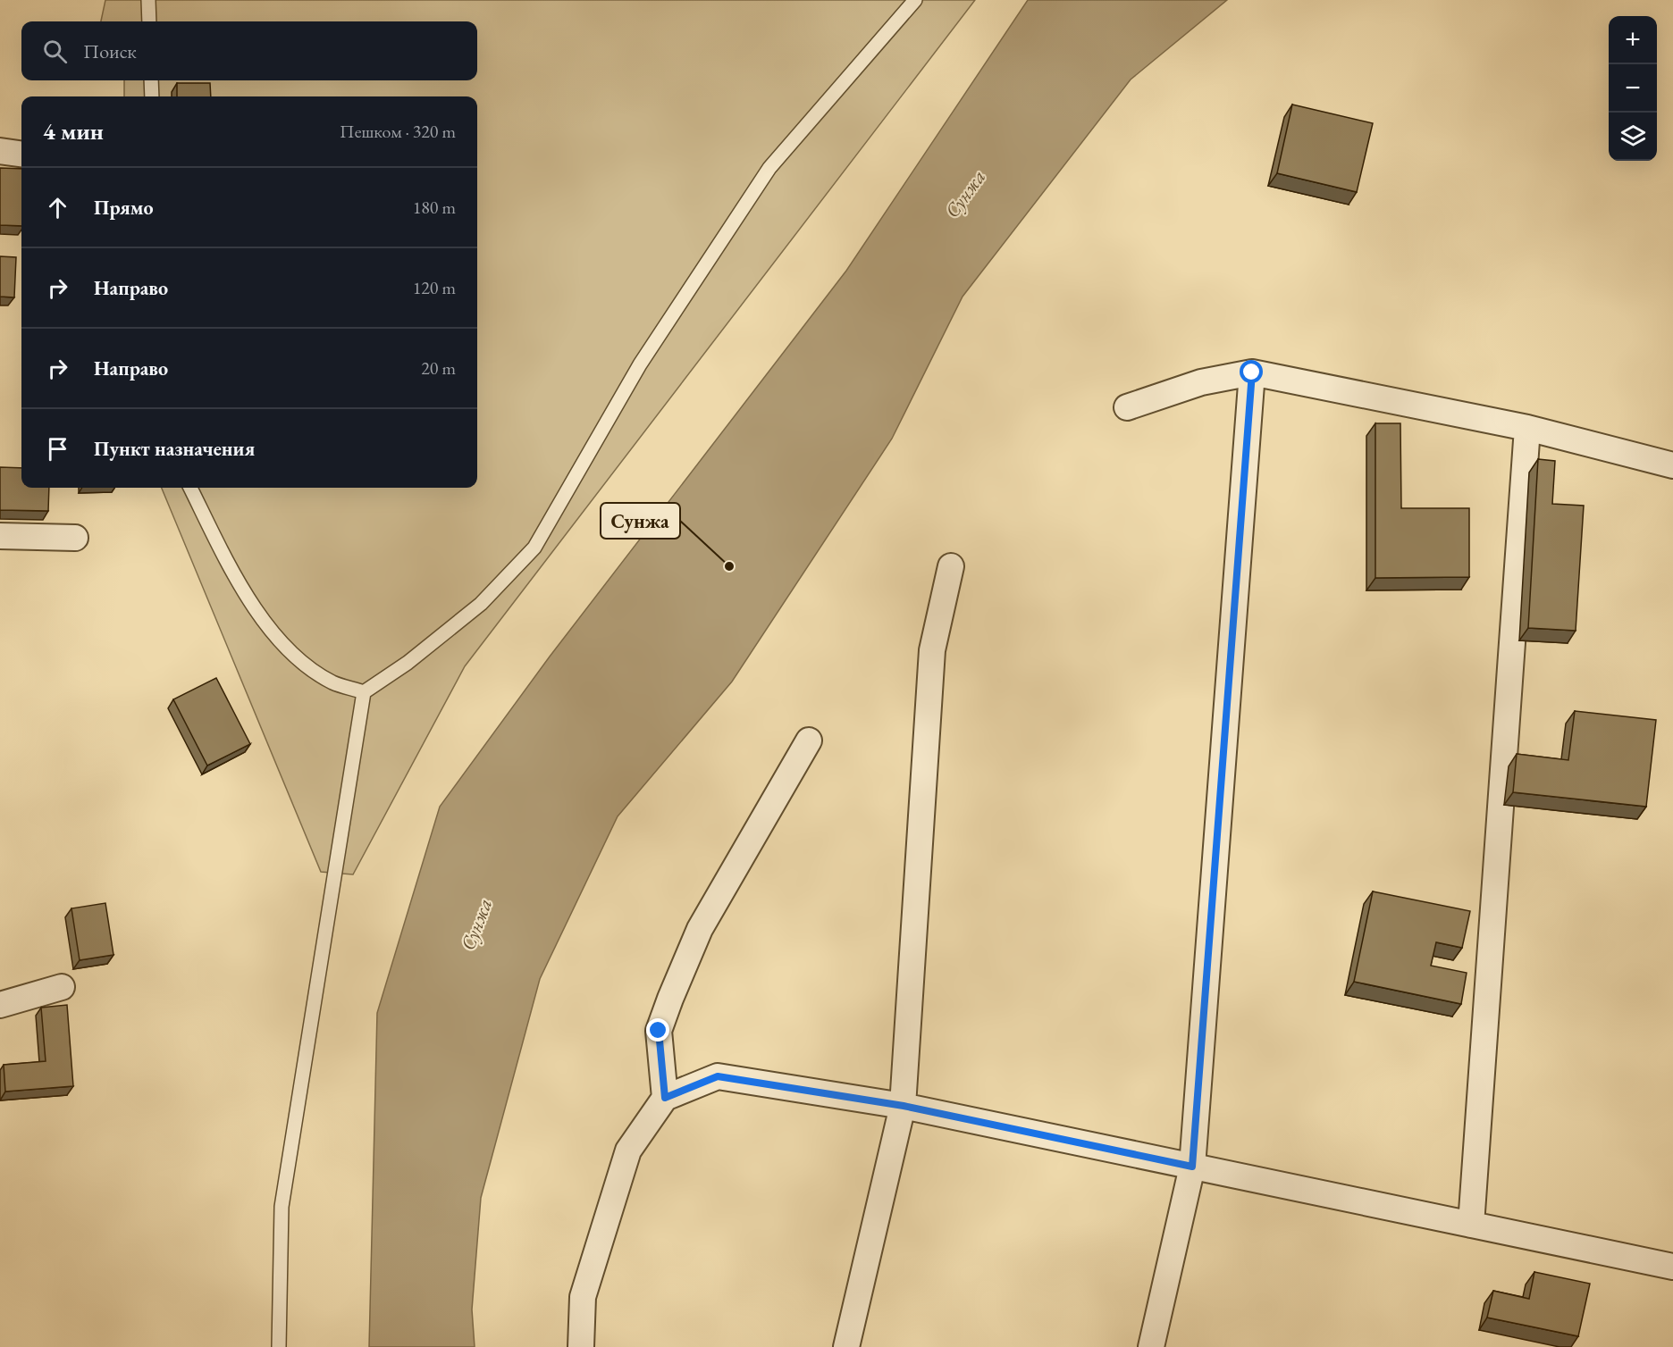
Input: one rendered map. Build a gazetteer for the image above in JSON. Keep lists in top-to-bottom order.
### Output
{
  "water": ["Сунжа"],
  "places": ["Сунжа"],
  "page": {
    "map_buttons": ["+", "−"],
    "search": "Поиск",
    "heading": ["4 мин", "Пешком · 320 m"],
    "list": [
      ["Прямо", "180 m"],
      ["Направо", "120 m"],
      ["Направо", "20 m"],
      "Пункт назначения"
    ]
  }
}
